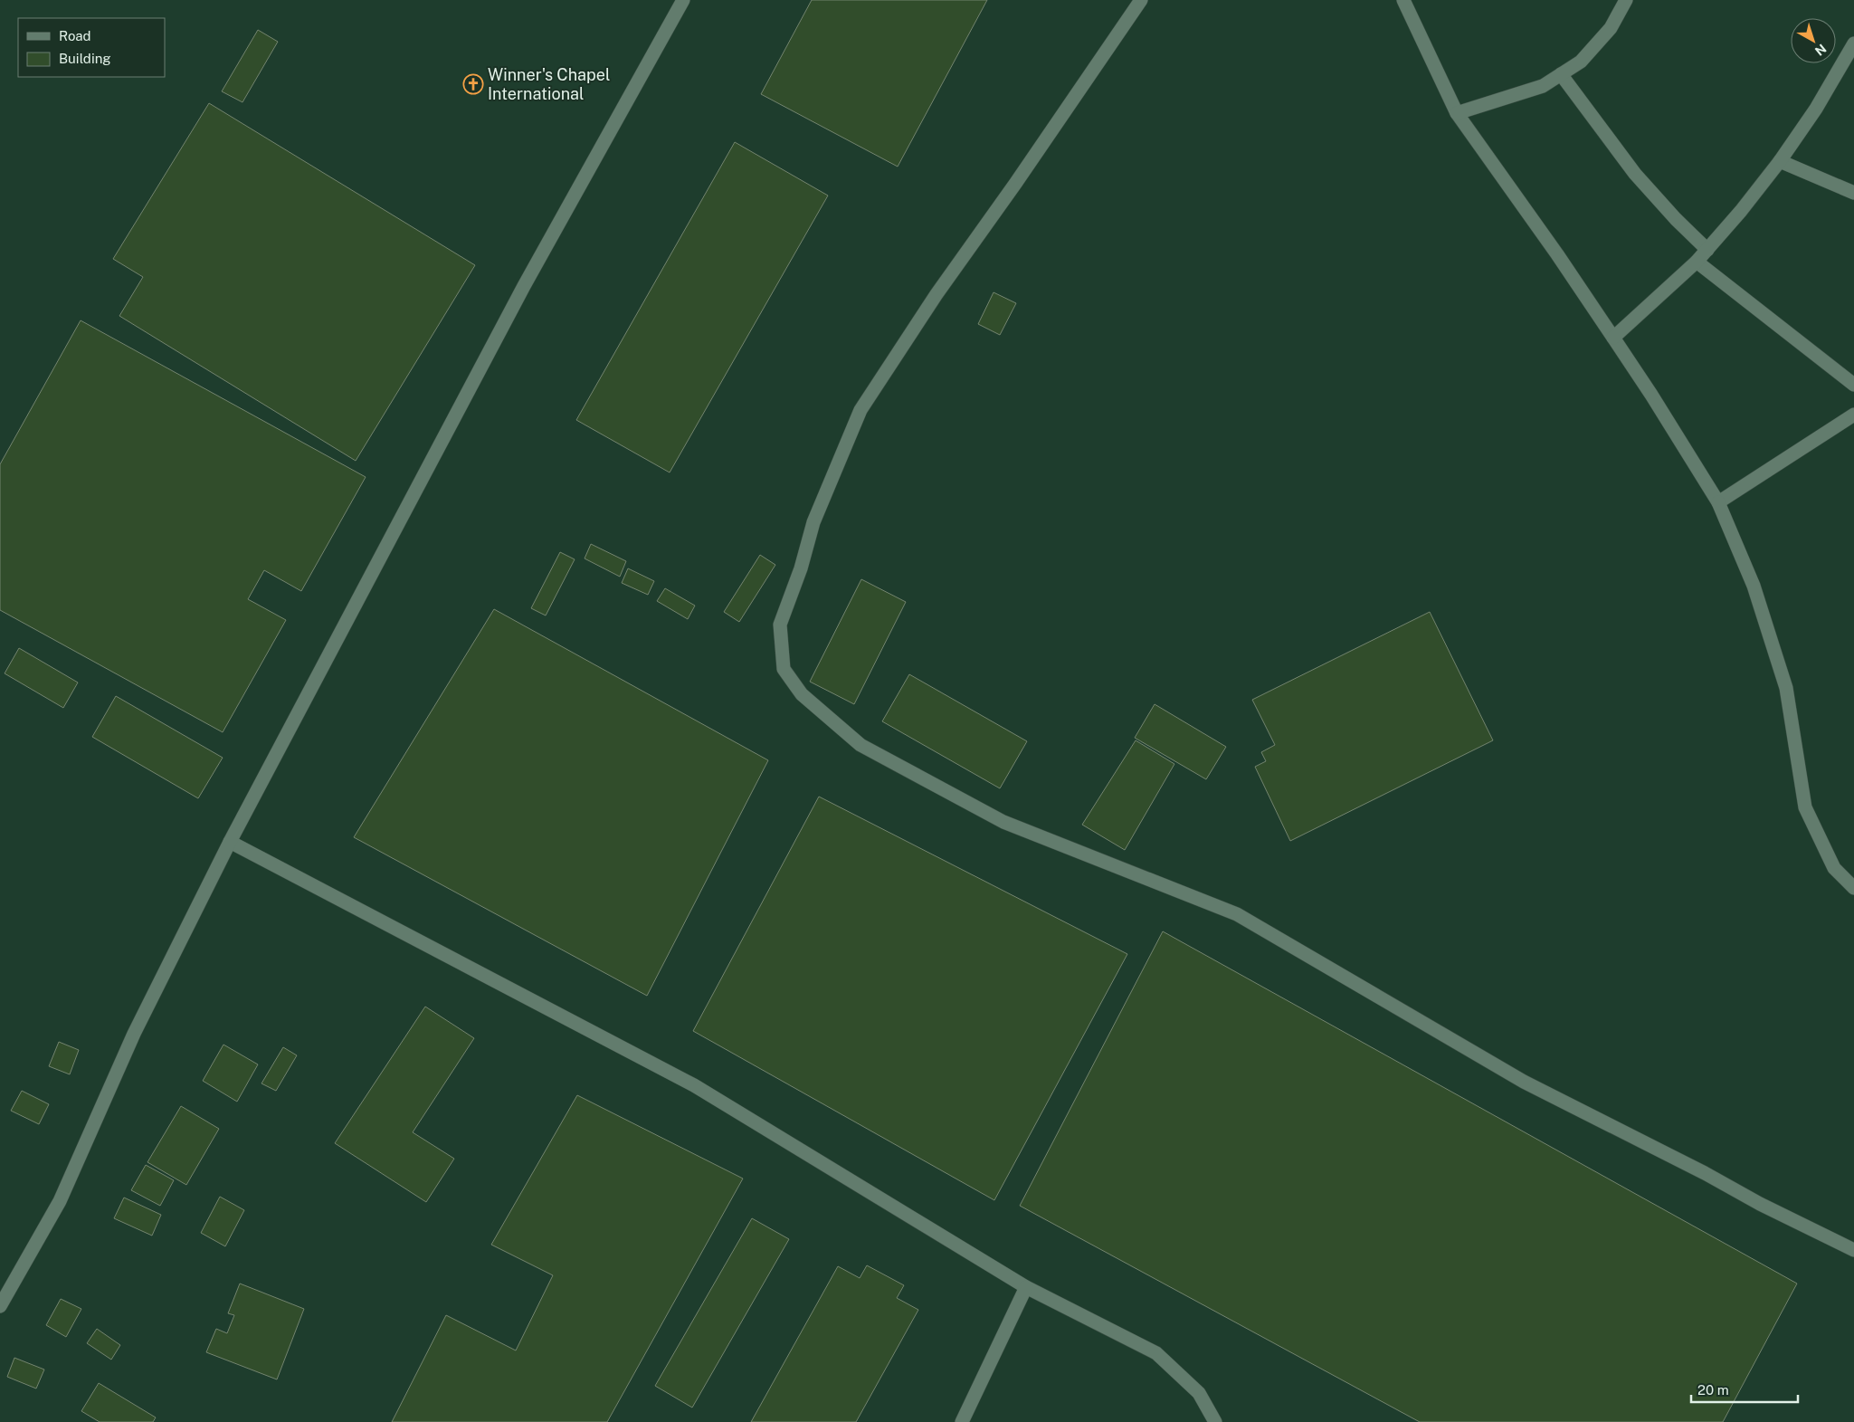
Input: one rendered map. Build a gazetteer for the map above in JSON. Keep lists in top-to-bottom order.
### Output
{
  "places": {
    "church": ["Winner's Chapel International"]
  },
  "legend": ["Road", "Building"],
  "scale_bar": "20 m",
  "north": "bottom right"
}
